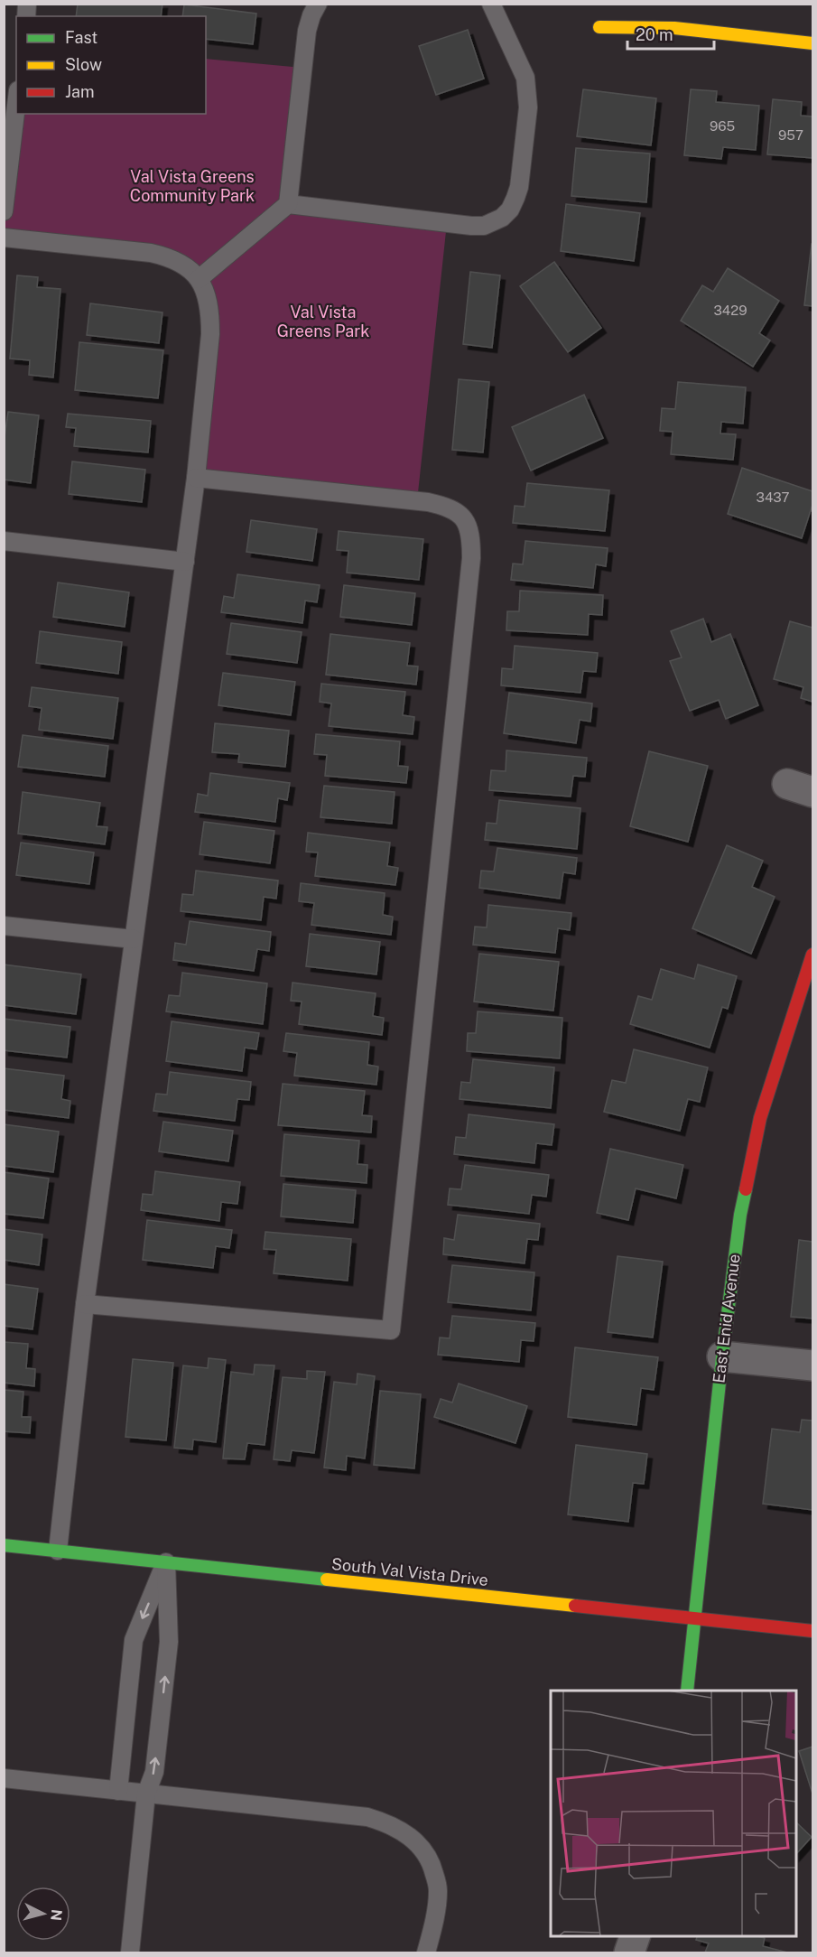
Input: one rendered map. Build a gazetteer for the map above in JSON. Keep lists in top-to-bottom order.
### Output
{
  "streets": {
    "street": ["East Enid Avenue", "South Val Vista Drive"]
  },
  "crossings": [
    ["East Enid Avenue", "South Val Vista Drive"]
  ],
  "parks": ["Val Vista Greens Community Park", "Val Vista Greens Park"],
  "house_numbers": [
    "965",
    "957",
    "3429",
    "3437"
  ],
  "legend": ["Fast", "Slow", "Jam"],
  "scale_bar": "20 m",
  "north": "right"
}
